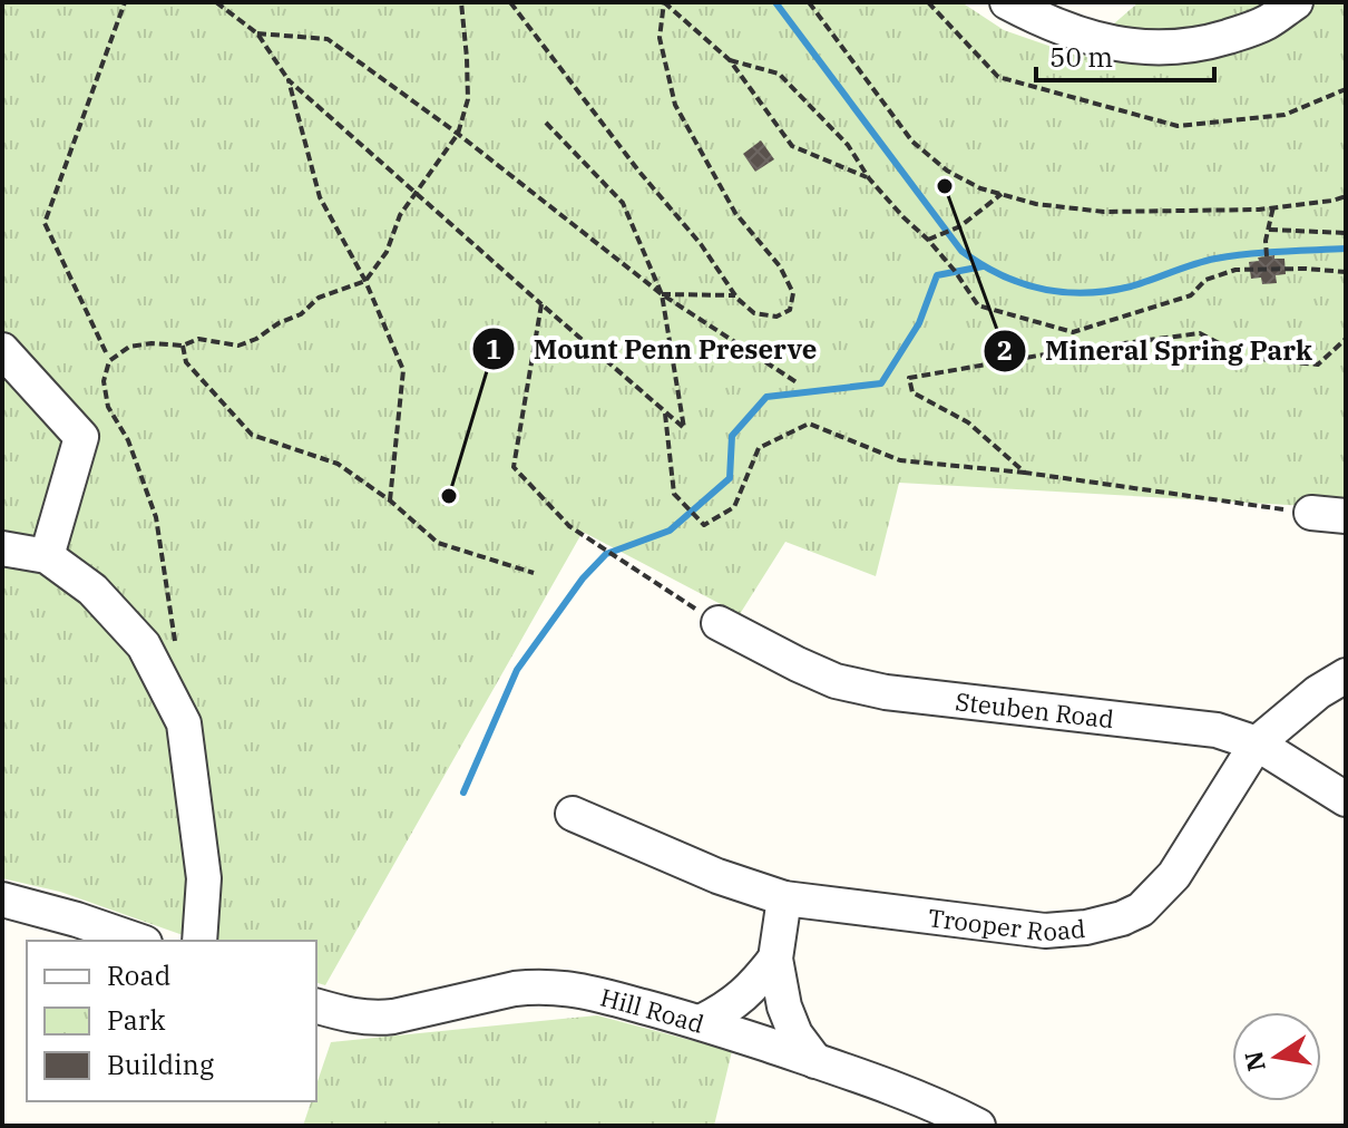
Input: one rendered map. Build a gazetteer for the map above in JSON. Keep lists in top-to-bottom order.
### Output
{
  "streets": {
    "street": ["Steuben Road", "Trooper Road", "Hill Road"]
  },
  "crossings": [
    ["Steuben Road", "Trooper Road"]
  ],
  "places": ["Mineral Spring Park", "Mount Penn Preserve"],
  "legend": ["Road", "Park", "Building"],
  "scale_bar": "50 m",
  "north": "left"
}
